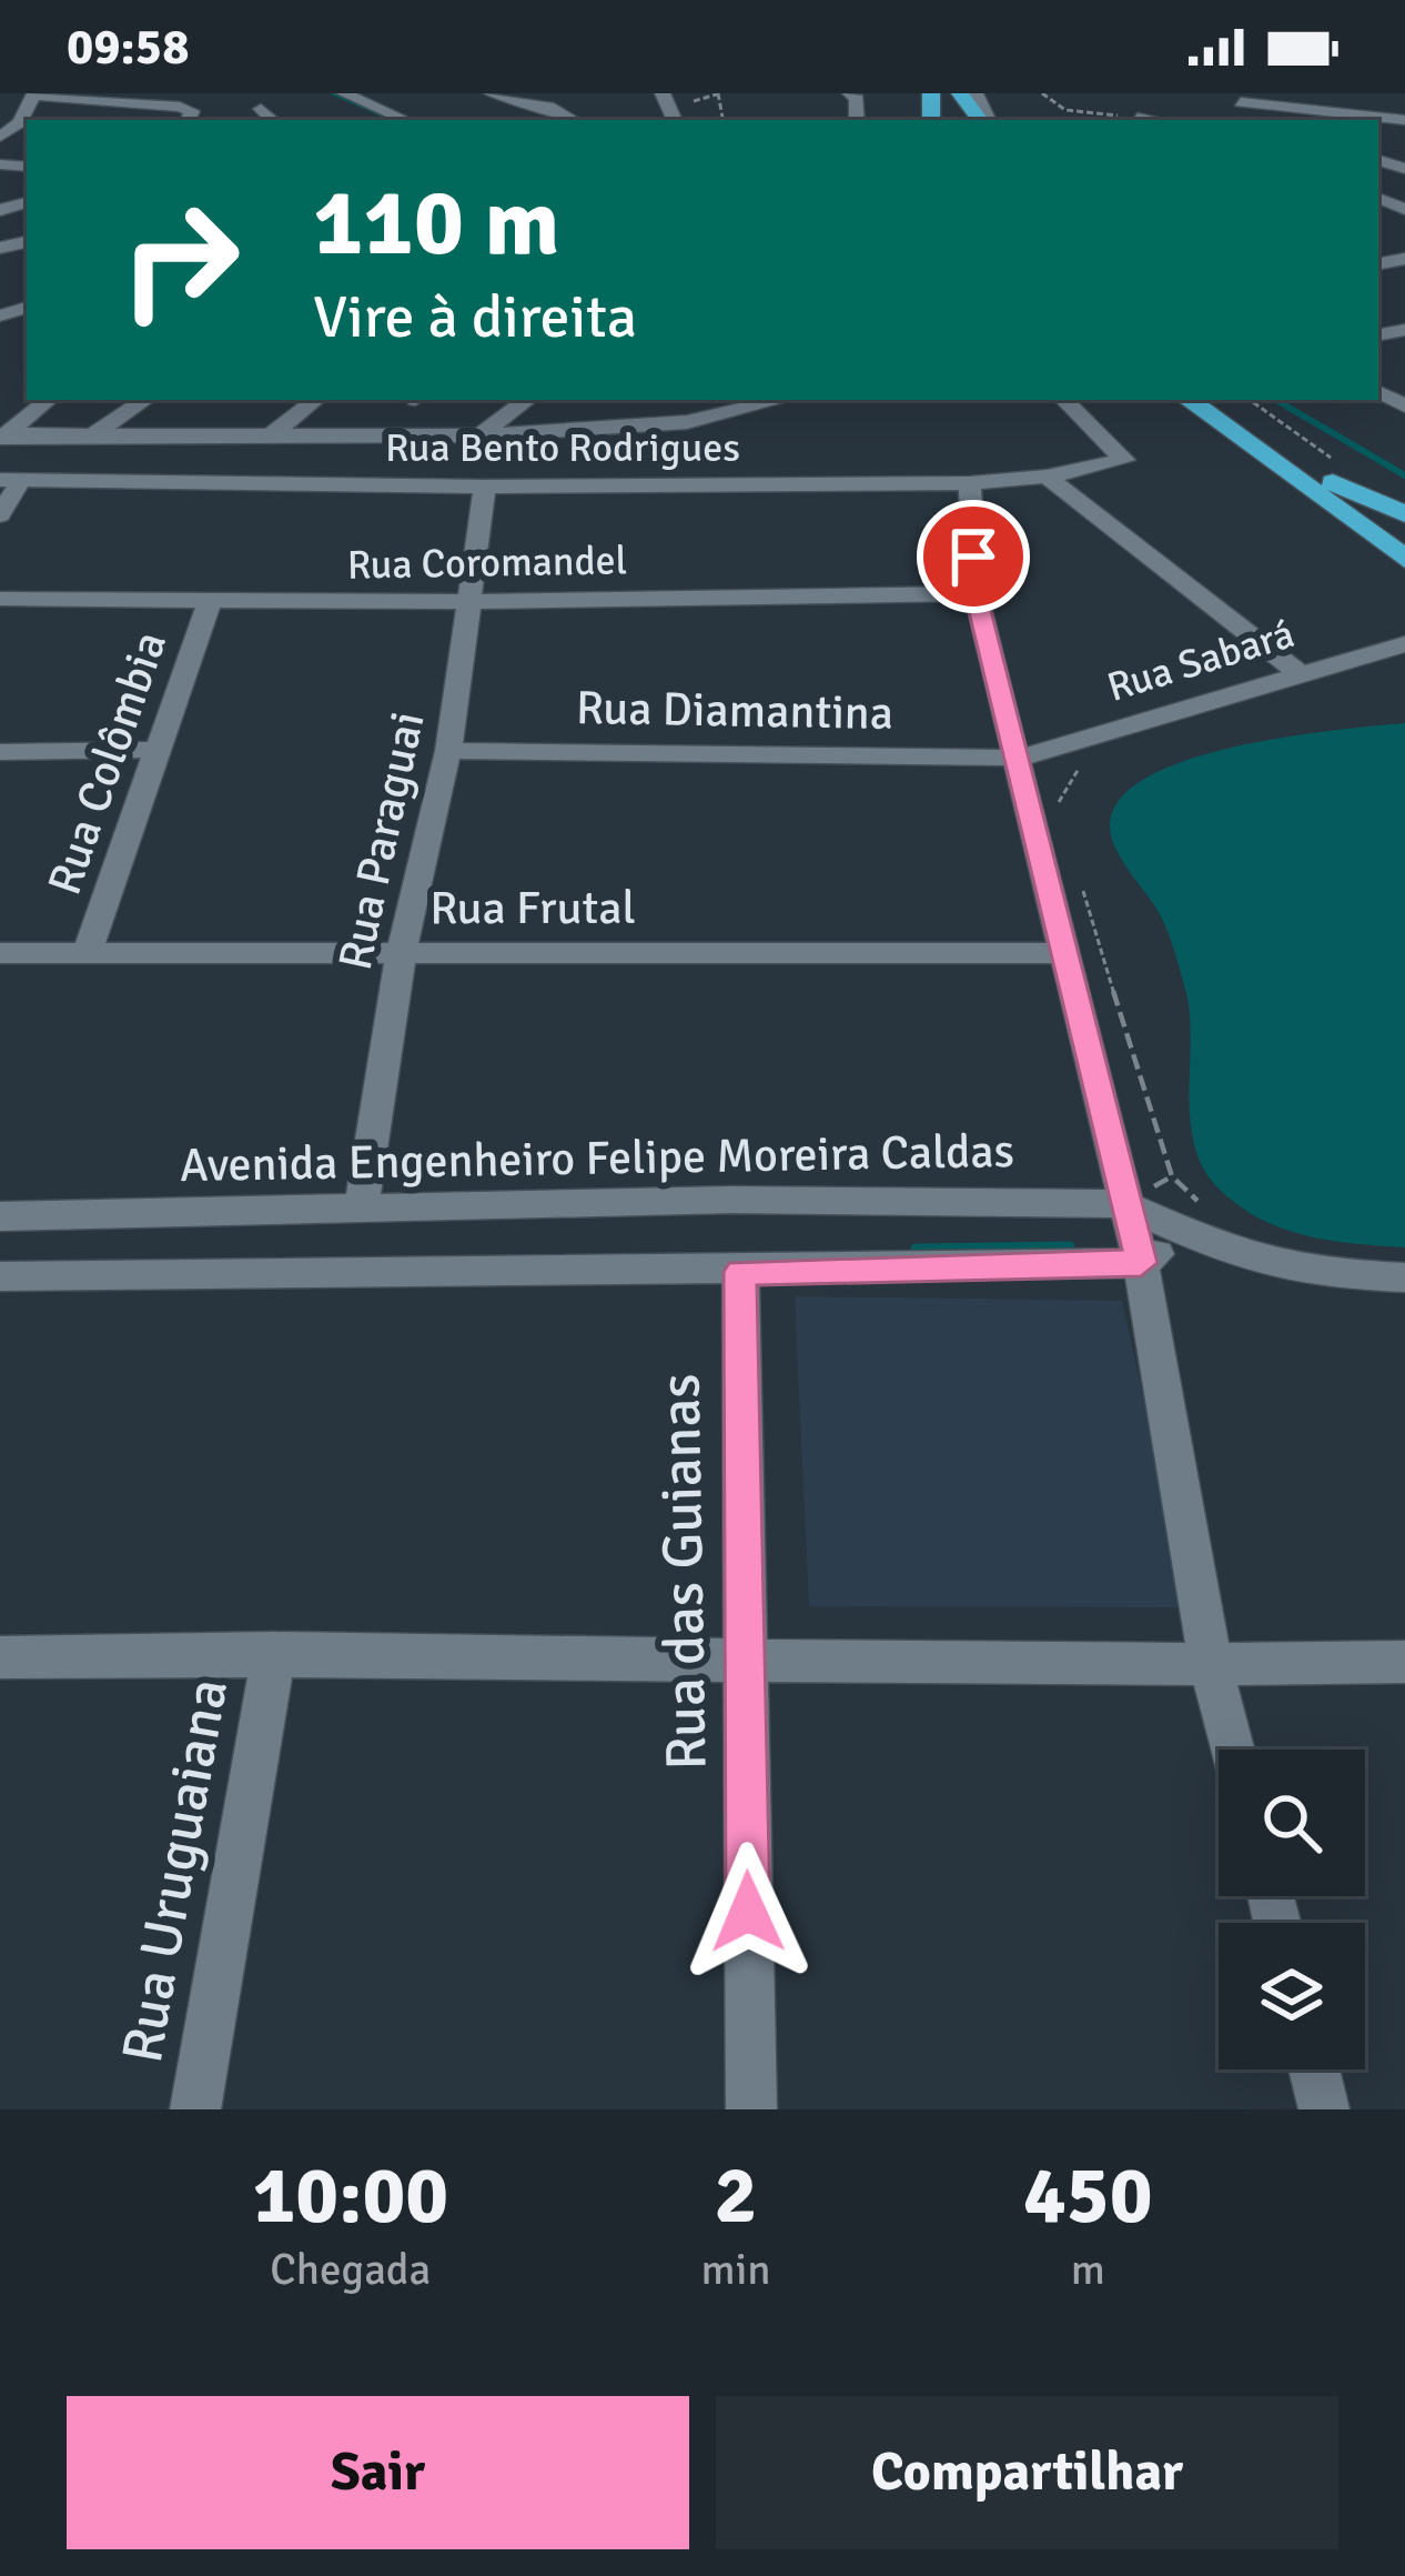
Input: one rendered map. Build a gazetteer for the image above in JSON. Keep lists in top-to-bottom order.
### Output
{
  "streets": {
    "street": [
      "Rua Bento Rodrigues",
      "Rua Coromandel",
      "Rua Sabará",
      "Rua Diamantina",
      "Rua Colômbia",
      "Rua Paraguai",
      "Rua Frutal",
      "Avenida Engenheiro Felipe Moreira Caldas",
      "Rua das Guianas",
      "Rua Uruguaiana"
    ]
  },
  "crossings": [
    ["Rua Bento Rodrigues", "Rua Paraguai"],
    ["Rua Coromandel", "Rua Colômbia"],
    ["Rua Coromandel", "Rua Paraguai"],
    ["Rua Sabará", "Rua Diamantina"],
    ["Rua Diamantina", "Rua Paraguai"],
    ["Rua Colômbia", "Rua Frutal"],
    ["Rua Paraguai", "Rua Frutal"],
    ["Rua Paraguai", "Avenida Engenheiro Felipe Moreira Caldas"]
  ],
  "page": {
    "status": "09:58",
    "turn": ["110 m", "Vire à direita"],
    "eta": [
      "10:00",
      "Chegada",
      "2",
      "min",
      "450",
      "m"
    ],
    "buttons": ["Sair", "Compartilhar"]
  }
}
